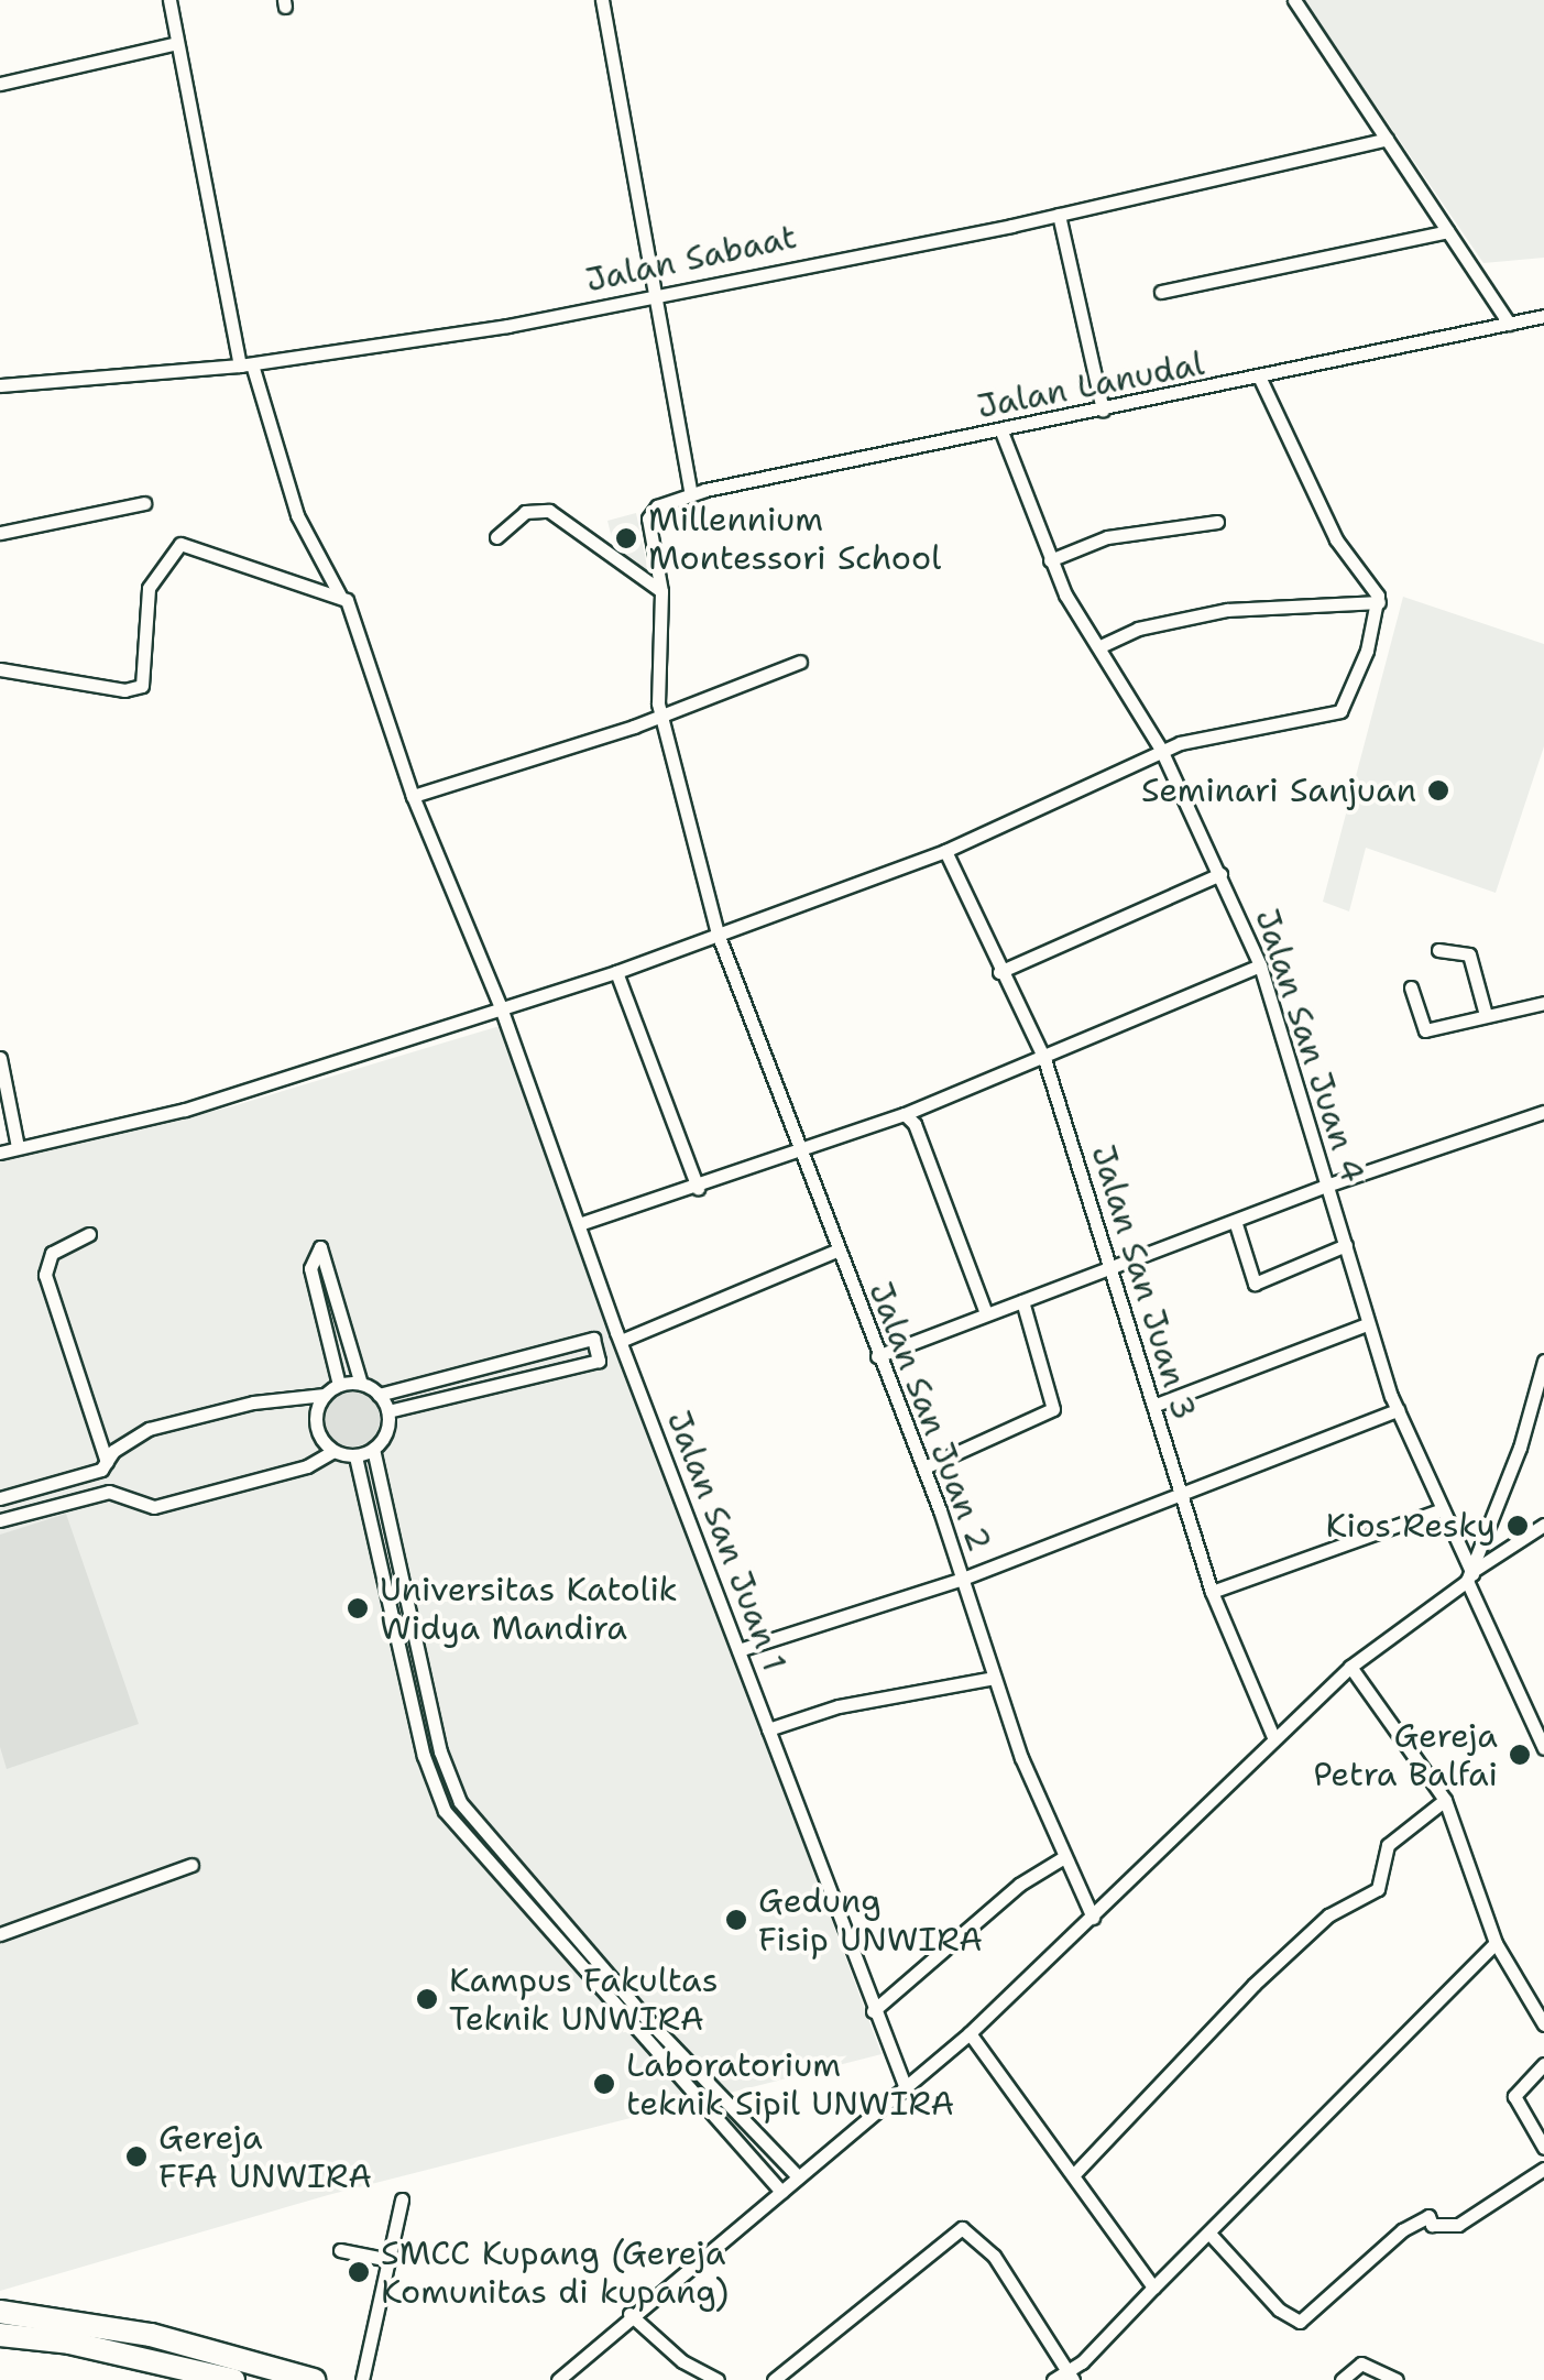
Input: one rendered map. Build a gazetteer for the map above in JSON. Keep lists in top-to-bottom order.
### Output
{
  "streets": {
    "street": [
      "Jalan Sabaat",
      "Jalan Lanudal",
      "Jalan San Juan 4",
      "Jalan San Juan 3",
      "Jalan San Juan 2",
      "Jalan San Juan 1"
    ]
  },
  "crossings": [
    ["Jalan Sabaat", "Jalan San Juan 1"],
    ["Jalan Lanudal", "Jalan San Juan 4"],
    ["Jalan Lanudal", "Jalan San Juan 2"]
  ],
  "places": [
    "Millennium Montessori School",
    "Seminari Sanjuan",
    "Kios Resky",
    "Universitas Katolik Widya Mandira",
    "Gereja Petra Balfai",
    "Gedung Fisip UNWIRA",
    "Kampus Fakultas Teknik UNWIRA",
    "Laboratorium teknik Sipil UNWIRA",
    "Gereja FFA UNWIRA",
    "SMCC Kupang (Gereja Komunitas di kupang)"
  ]
}
